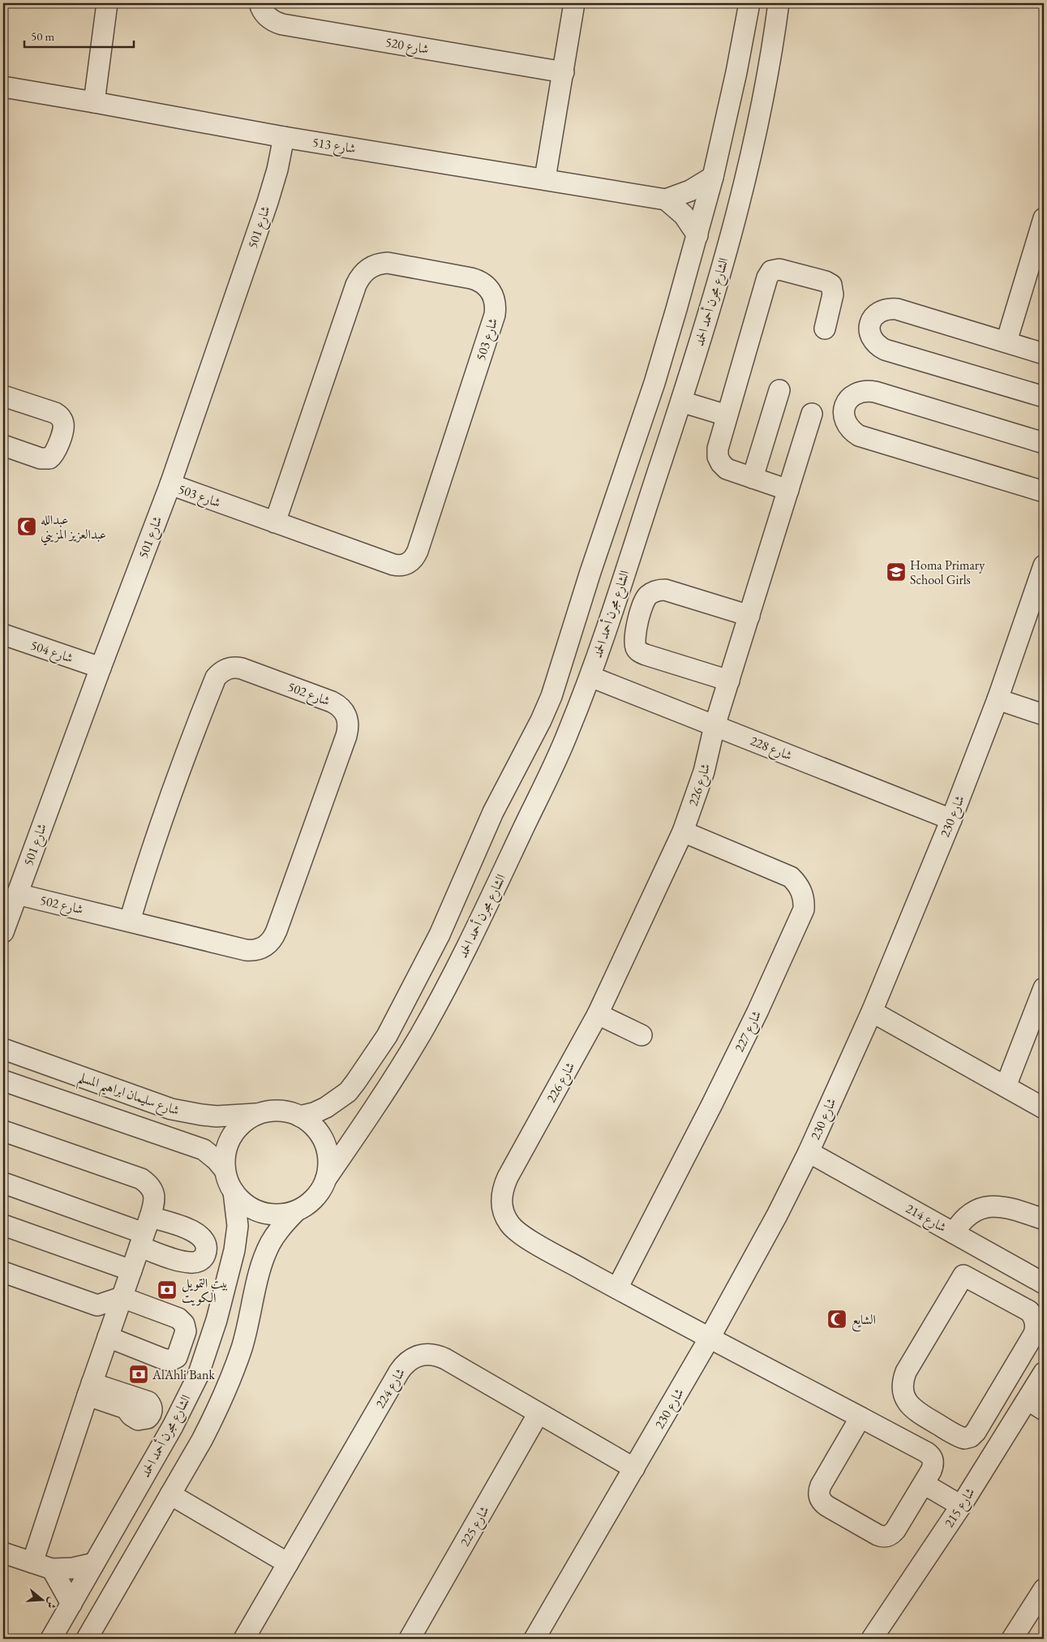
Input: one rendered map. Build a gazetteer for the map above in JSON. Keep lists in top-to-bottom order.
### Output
{
  "streets": {
    "street": [
      "شارع 520",
      "شارع 513",
      "شارع 501",
      "الشارع مجرن أحمد الحمد",
      "شارع 503",
      "شارع 504",
      "شارع 502",
      "شارع 228",
      "شارع 226",
      "شارع 230",
      "شارع 227",
      "شارع سليمان ابراهيم المسلم",
      "شارع 214",
      "شارع 224",
      "شارع 215",
      "شارع 225"
    ]
  },
  "crossings": [
    ["شارع 513", "شارع 501"],
    ["شارع 501", "شارع 503"],
    ["شارع 501", "شارع 504"],
    ["شارع 501", "شارع 502"],
    ["الشارع مجرن أحمد الحمد", "شارع 228"],
    ["الشارع مجرن أحمد الحمد", "شارع سليمان ابراهيم المسلم"],
    ["شارع 228", "شارع 226"],
    ["شارع 228", "شارع 230"],
    ["شارع 226", "شارع 230"],
    ["شارع 226", "شارع 227"],
    ["شارع 230", "شارع 214"],
    ["شارع 230", "شارع 224"],
    ["شارع 224", "شارع 225"]
  ],
  "places": {
    "mosque": ["عبدالله عبدالعزيز المزيني", "الشايع"],
    "school or university": ["Homa Primary School Girls"],
    "bank": ["بيت التمويل الكويت", "AlAhli Bank"]
  },
  "scale_bar": "50 m",
  "north": "right"
}
